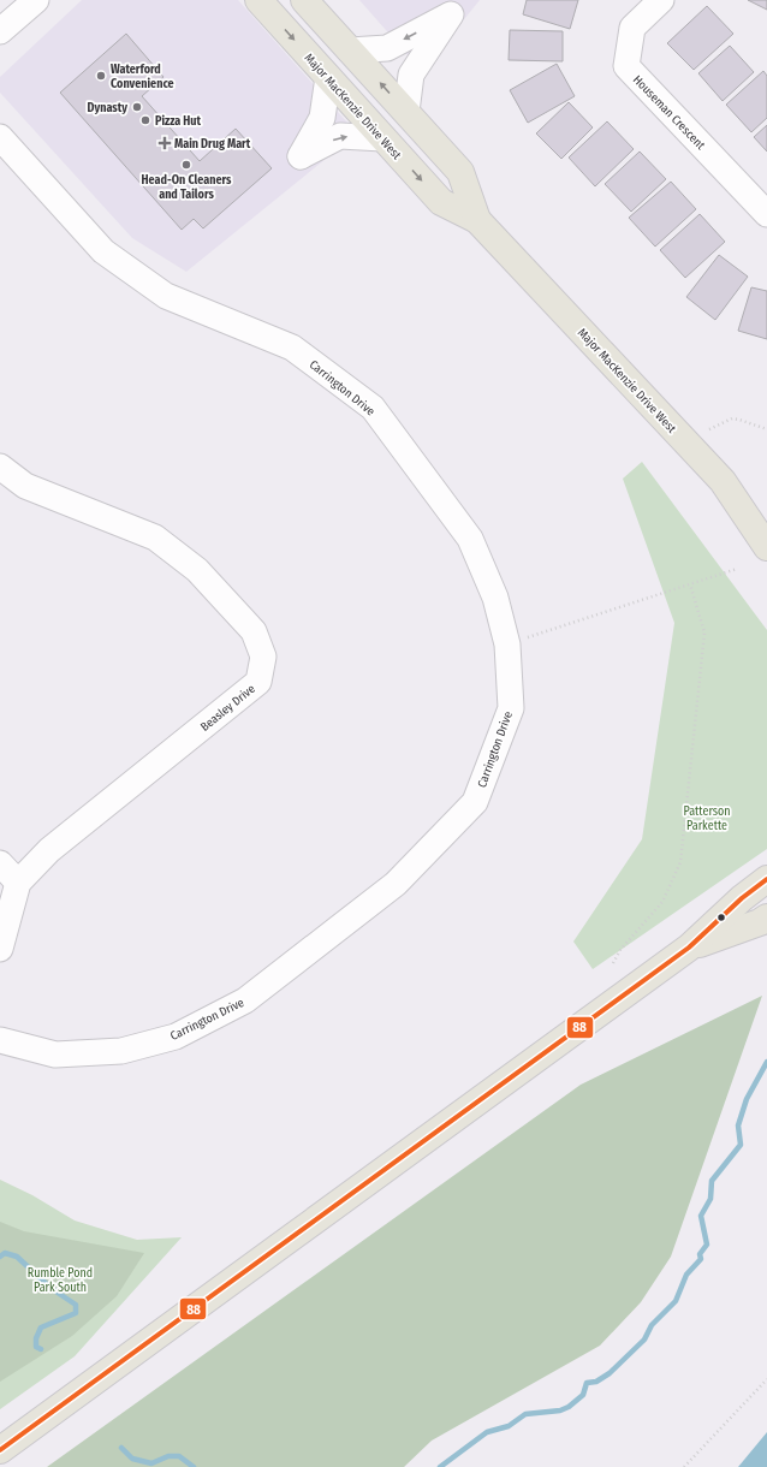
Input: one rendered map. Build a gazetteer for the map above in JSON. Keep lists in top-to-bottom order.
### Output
{
  "streets": {
    "main road": ["Major MacKenzie Drive West"],
    "street": ["Houseman Crescent", "Carrington Drive", "Beasley Drive"]
  },
  "parks": ["Patterson Parkette", "Rumble Pond Park South"],
  "places": {
    "other": [
      "Waterford Convenience",
      "Dynasty",
      "Pizza Hut",
      "Head-On Cleaners and Tailors"
    ],
    "health": ["Main Drug Mart"]
  },
  "lines": ["transit line 88"]
}
